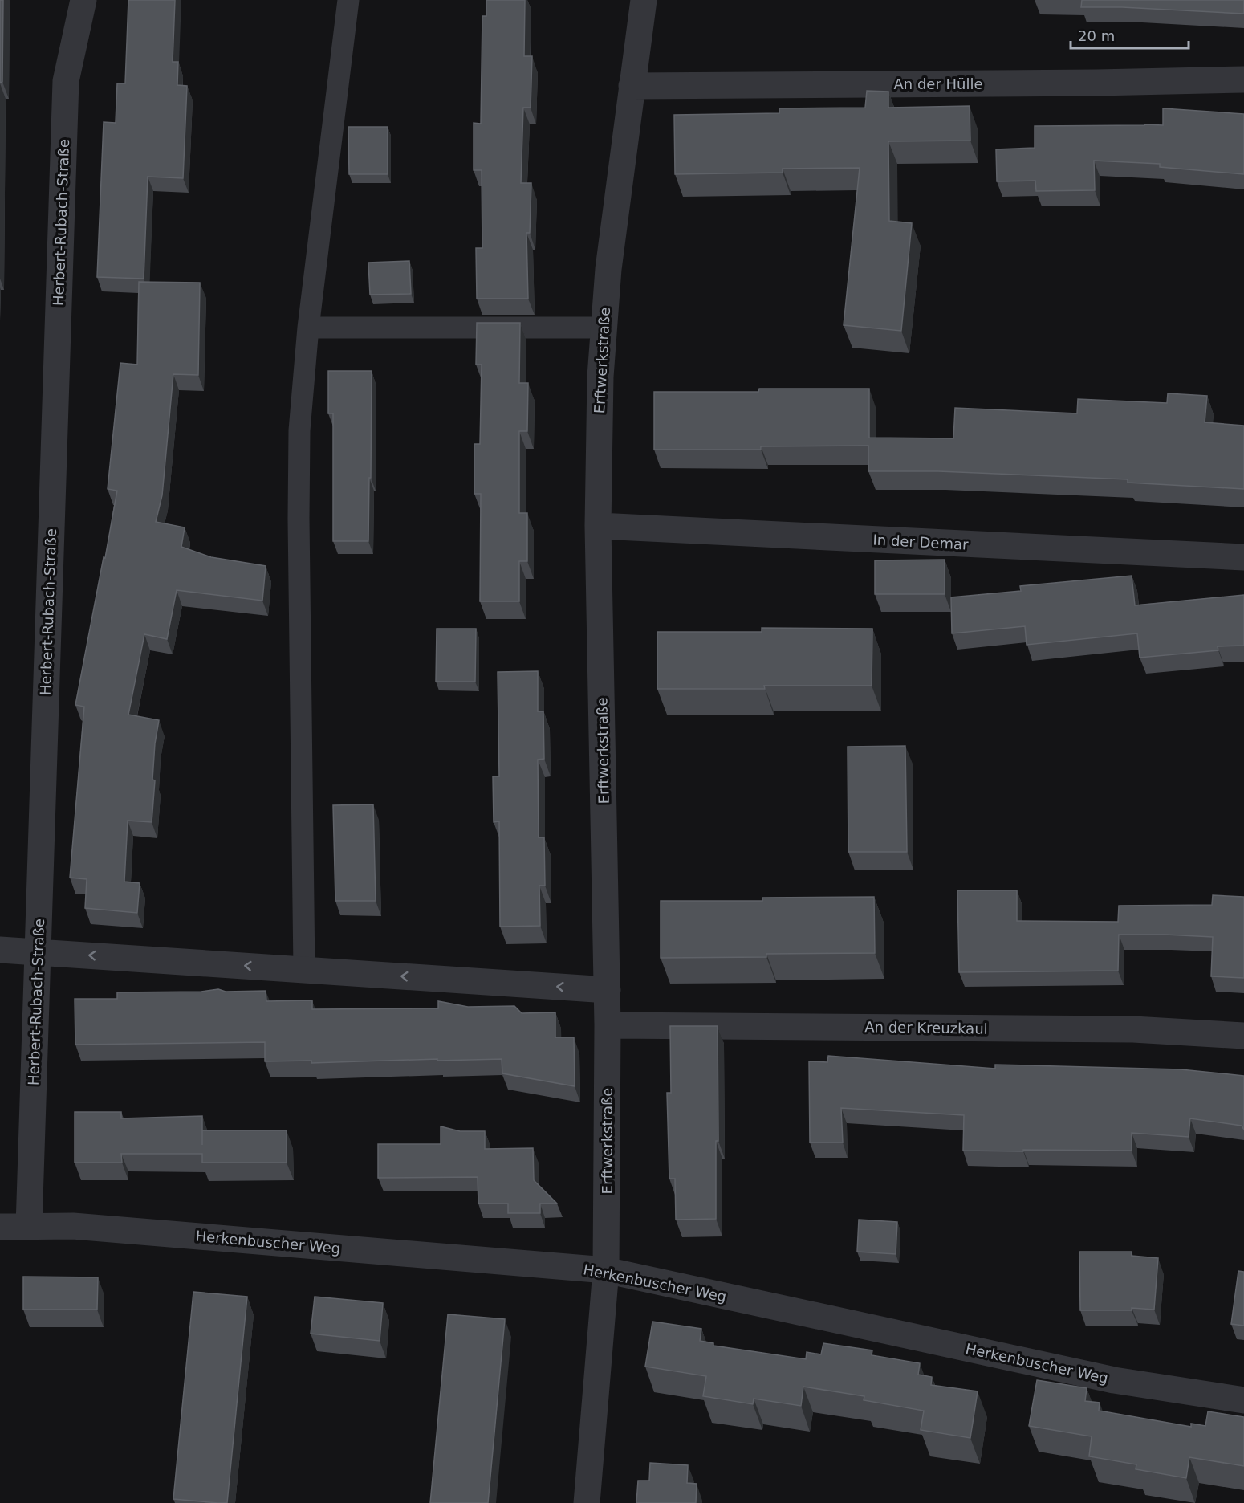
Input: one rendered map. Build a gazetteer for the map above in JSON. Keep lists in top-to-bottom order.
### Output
{
  "streets": {
    "street": [
      "An der Hülle",
      "Herbert-Rubach-Straße",
      "Erftwerkstraße",
      "In der Demar",
      "An der Kreuzkaul",
      "Herkenbuscher Weg"
    ]
  },
  "crossings": [
    ["An der Hülle", "Erftwerkstraße"],
    ["Herbert-Rubach-Straße", "Herkenbuscher Weg"],
    ["Erftwerkstraße", "In der Demar"],
    ["Erftwerkstraße", "An der Kreuzkaul"],
    ["Erftwerkstraße", "Herkenbuscher Weg"]
  ],
  "scale_bar": "20 m"
}
